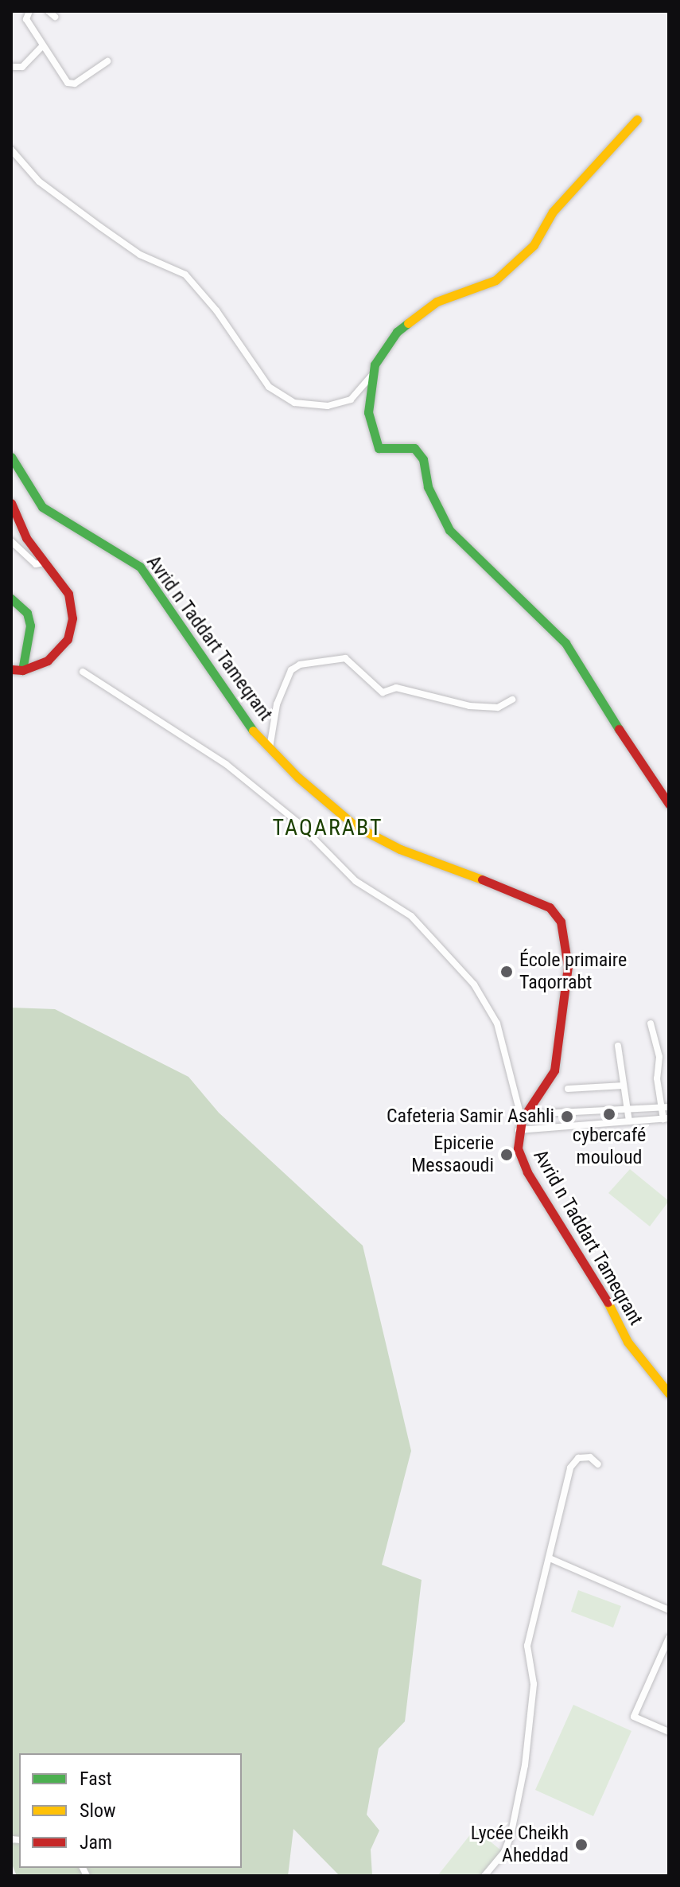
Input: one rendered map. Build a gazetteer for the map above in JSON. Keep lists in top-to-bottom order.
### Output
{
  "streets": {
    "main road": ["Avrid n Taddart Tameqrant"]
  },
  "districts": ["TAQARABT"],
  "places": [
    "École primaire Taqorrabt",
    "cybercafé mouloud",
    "Cafeteria Samir Asahli",
    "Epicerie Messaoudi",
    "Lycée Cheikh Aheddad"
  ],
  "legend": ["Fast", "Slow", "Jam"]
}
